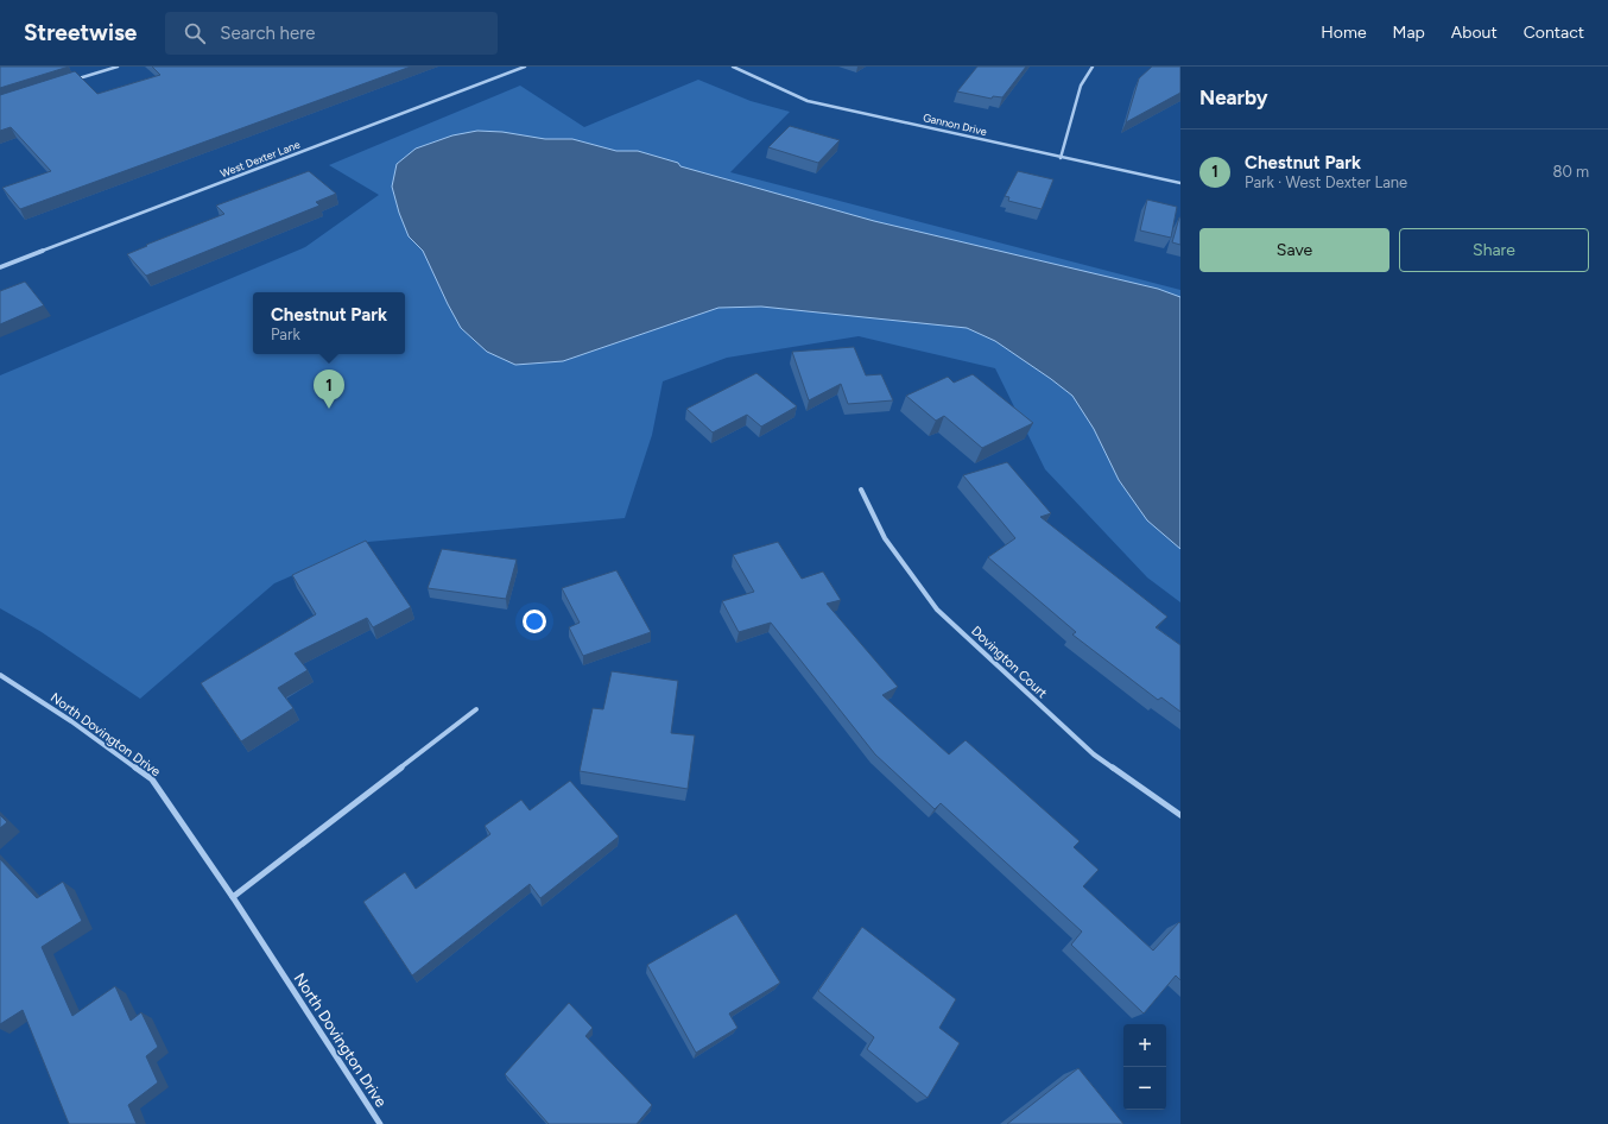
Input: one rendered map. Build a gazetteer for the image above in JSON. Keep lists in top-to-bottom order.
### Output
{
  "streets": {
    "street": [
      "Gannon Drive",
      "West Dexter Lane",
      "Dovington Court",
      "North Dovington Drive"
    ]
  },
  "page": {
    "header": "Streetwise",
    "search": "Search here",
    "nav": [
      "Home",
      "Map",
      "About",
      "Contact"
    ],
    "heading": "Nearby",
    "list": [
      {
        "mark": "1",
        "name": "Chestnut Park",
        "note": "Park · West Dexter Lane",
        "value": "80 m"
      }
    ],
    "buttons": ["Save", "Share"],
    "popup": ["Chestnut Park", "Park"],
    "pins": "1",
    "map_buttons": ["+", "−"]
  }
}
